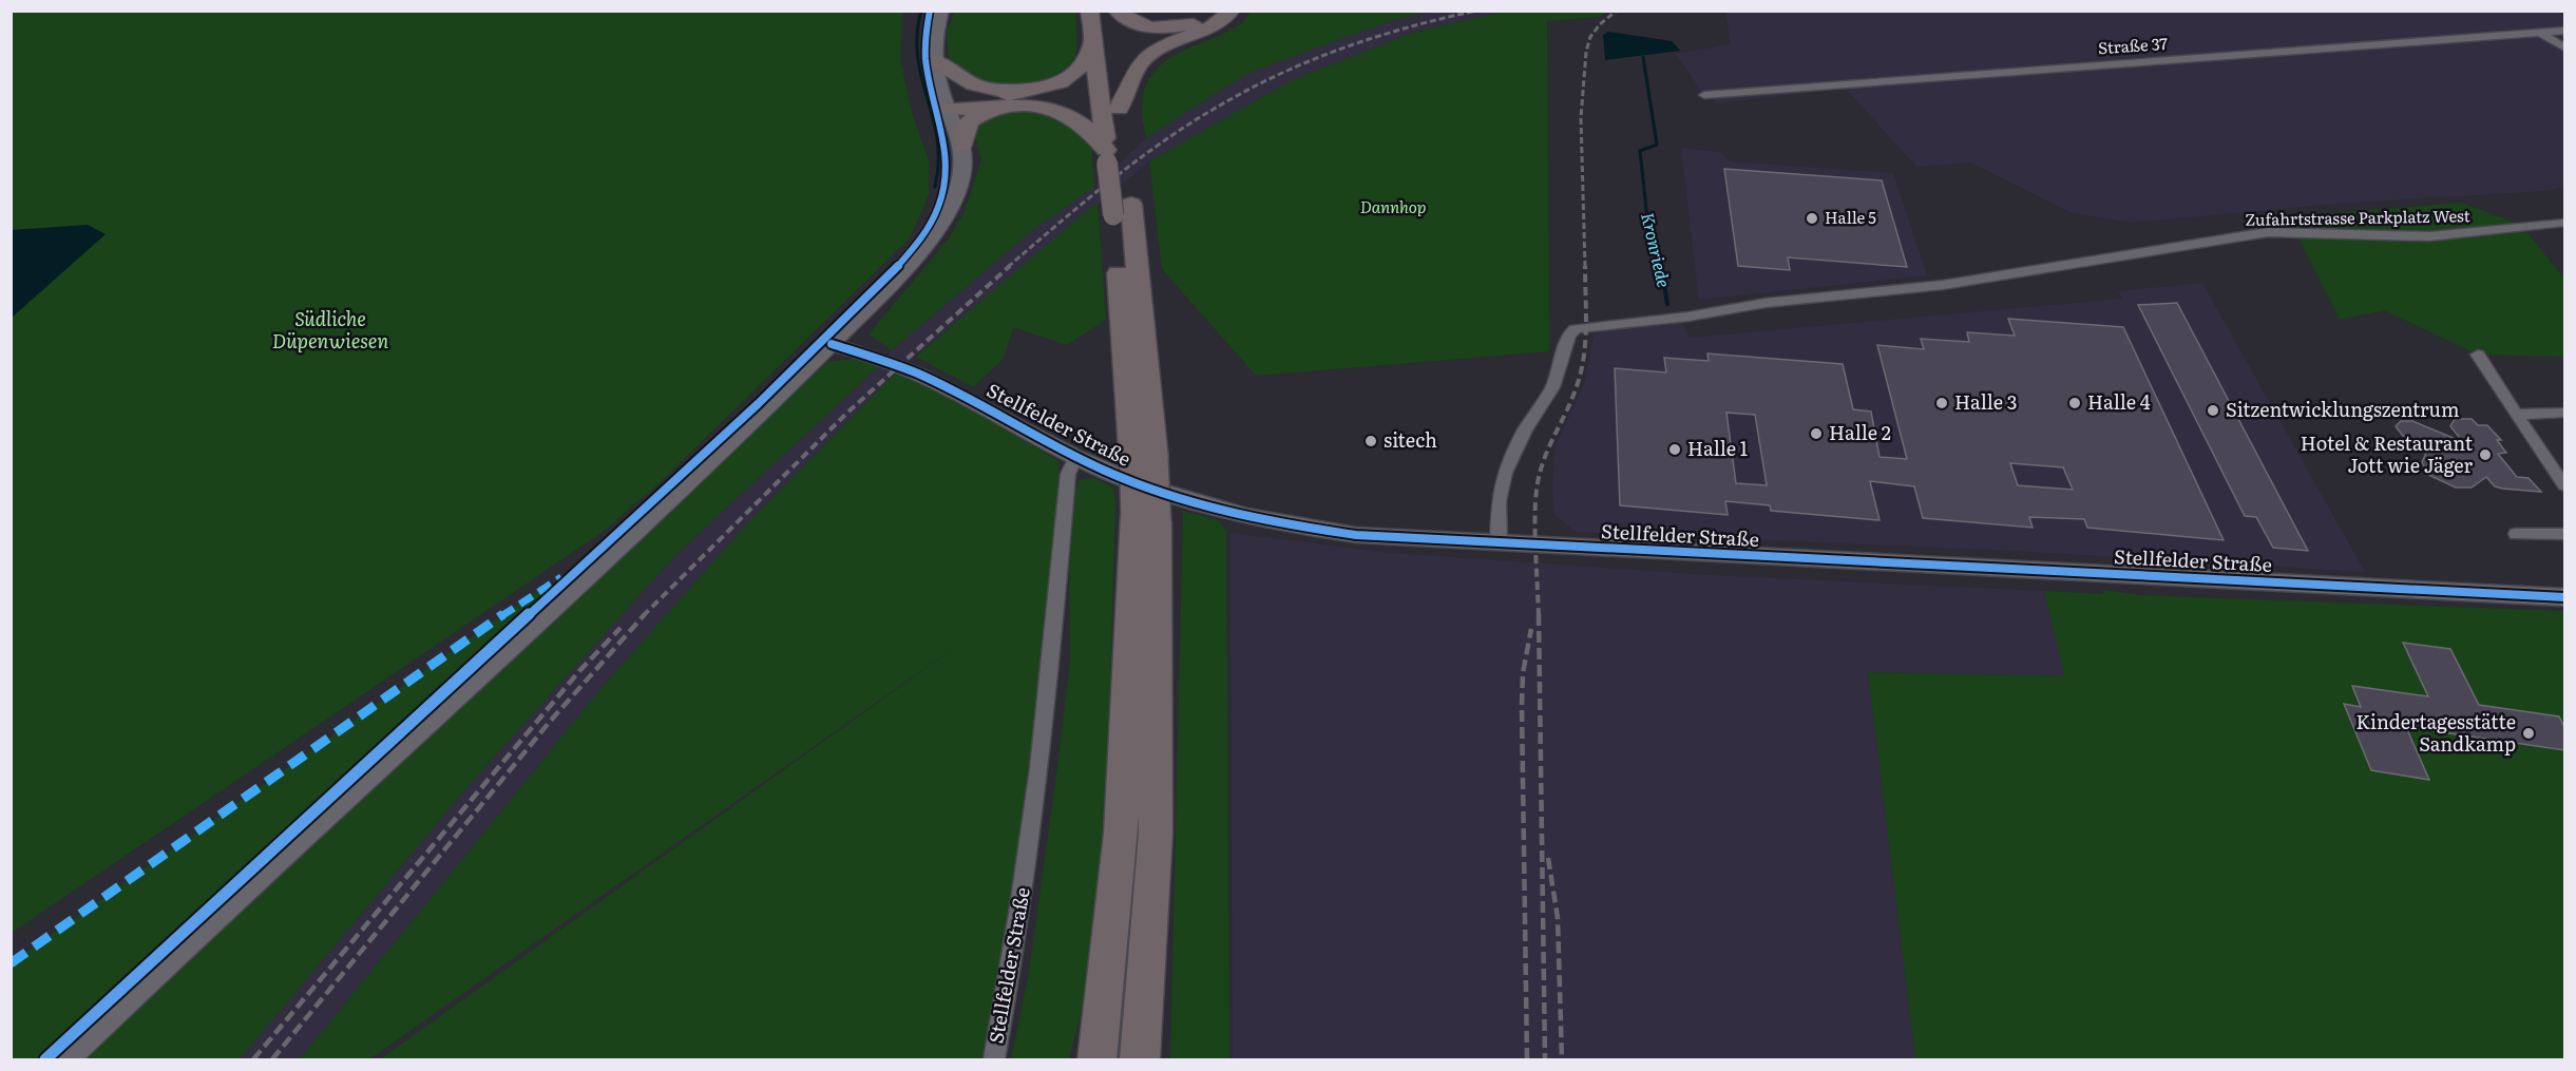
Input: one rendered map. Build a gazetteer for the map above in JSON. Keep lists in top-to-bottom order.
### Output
{
  "streets": {
    "street": ["Straße 37", "Zufahrtstrasse Parkplatz West", "Stellfelder Straße"]
  },
  "crossings": [
    ["Zufahrtstrasse Parkplatz West", "Stellfelder Straße"]
  ],
  "water": ["Kronriede"],
  "parks": ["Dannhop", "Südliche Düpenwiesen"],
  "places": [
    "Halle 5",
    "Halle 3",
    "Halle 4",
    "Sitzentwicklungszentrum",
    "Halle 2",
    "sitech",
    "Halle 1",
    "Hotel & Restaurant Jott wie Jäger",
    "Kindertagesstätte Sandkamp"
  ]
}
